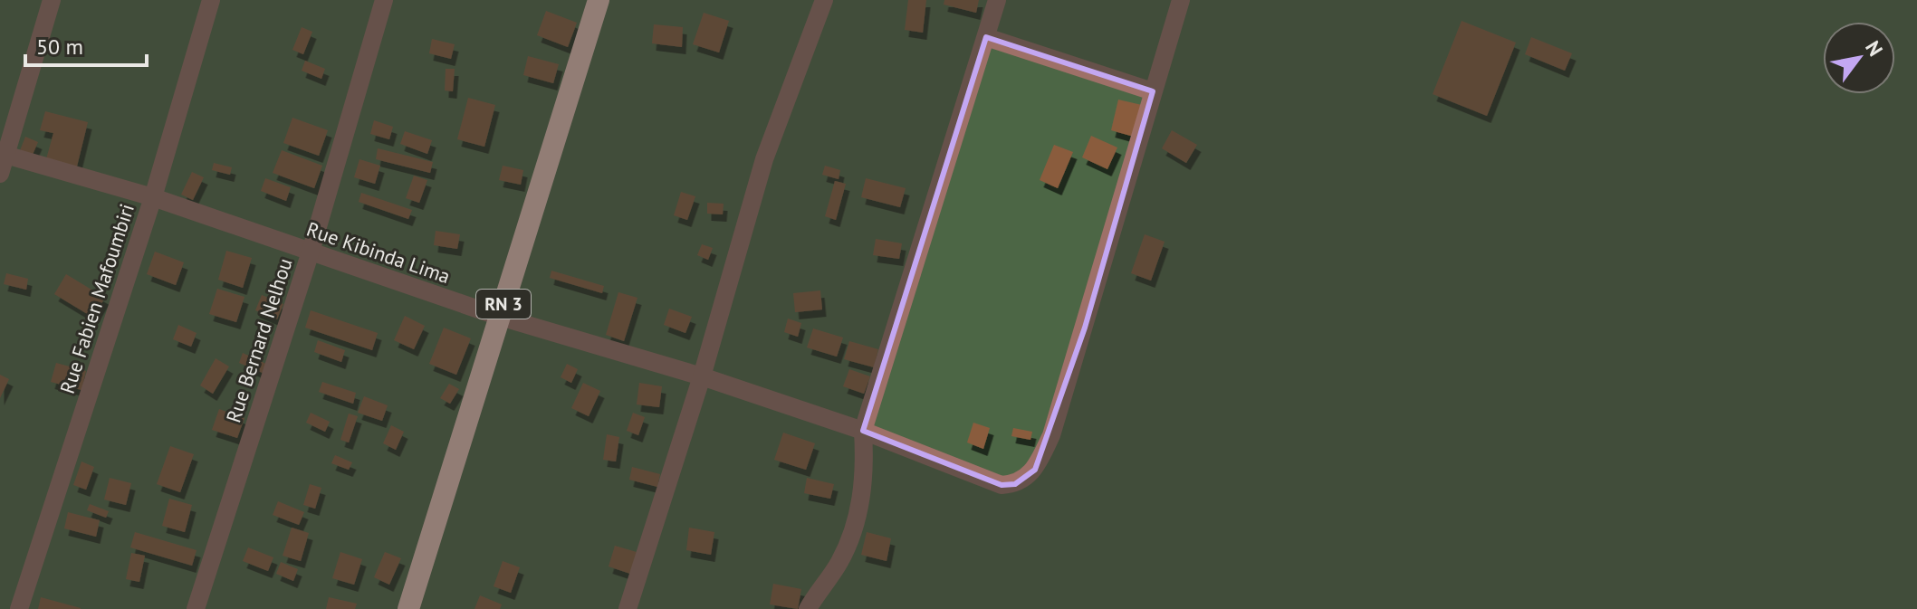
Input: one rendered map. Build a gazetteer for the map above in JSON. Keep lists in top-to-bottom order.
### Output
{
  "streets": {
    "highway": ["RN 3"],
    "street": ["Rue Kibinda Lima", "Rue Fabien Mafoumbiri", "Rue Bernard Nelhou"]
  },
  "crossings": [
    ["Rue Kibinda Lima", "Rue Fabien Mafoumbiri"],
    ["Rue Kibinda Lima", "RN 3"],
    ["Rue Kibinda Lima", "Rue Bernard Nelhou"]
  ],
  "scale_bar": "50 m",
  "north": "top right"
}
